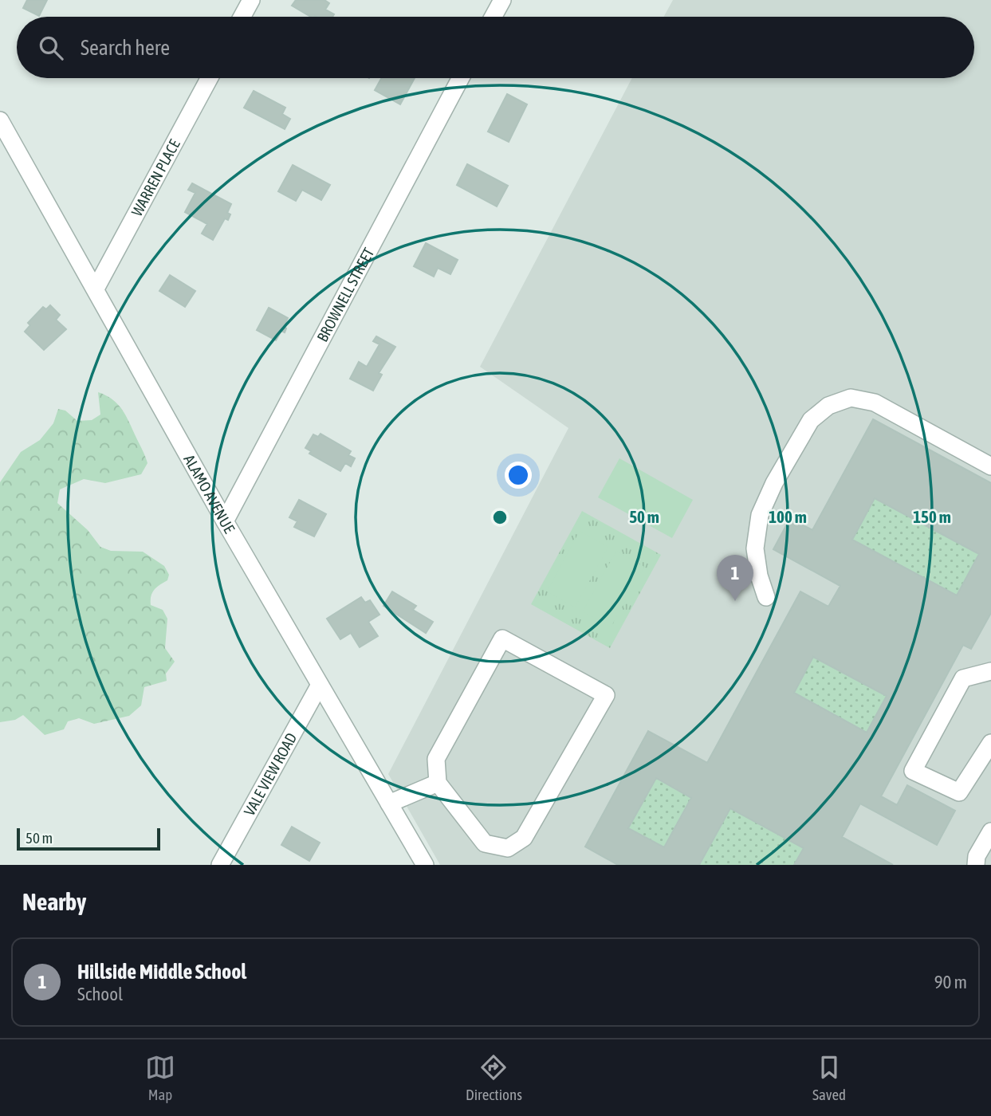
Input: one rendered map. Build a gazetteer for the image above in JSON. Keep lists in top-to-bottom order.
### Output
{
  "streets": {
    "street": [
      "WARREN PLACE",
      "BROWNELL STREET",
      "ALAMO AVENUE",
      "VALE VIEW ROAD"
    ]
  },
  "crossings": [
    ["WARREN PLACE", "ALAMO AVENUE"],
    ["BROWNELL STREET", "ALAMO AVENUE"],
    ["ALAMO AVENUE", "VALE VIEW ROAD"]
  ],
  "scale_bar": "50 m",
  "page": {
    "search": "Search here",
    "pins": "1",
    "scale": "50 m",
    "heading": "Nearby",
    "list": [
      {
        "mark": "1",
        "name": "Hillside Middle School",
        "note": "School",
        "value": "90 m"
      }
    ],
    "nav": ["Map", "Directions", "Saved"]
  },
  "rings": ["50 m", "100 m", "150 m"]
}
